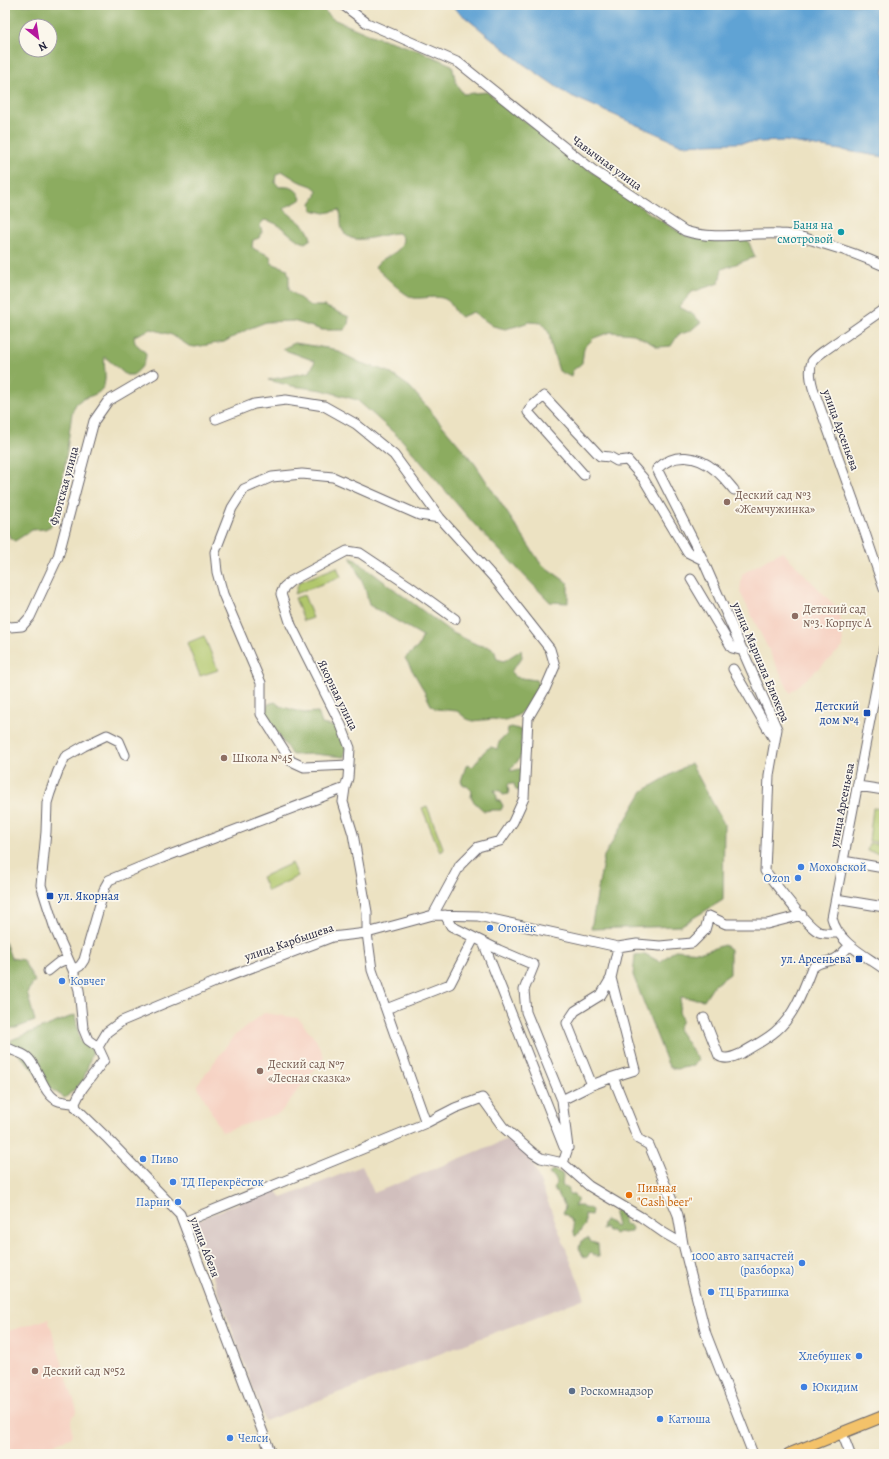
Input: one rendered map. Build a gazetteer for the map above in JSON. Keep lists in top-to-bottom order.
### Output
{
  "streets": {
    "street": [
      "Чавычная улица",
      "улица Арсеньева",
      "Флотская улица",
      "улица Маршала Блюхера",
      "Якорная улица",
      "улица Карбышева",
      "улица Абеля"
    ]
  },
  "crossings": [
    ["улица Арсеньева", "улица Маршала Блюхера"],
    ["Якорная улица", "улица Карбышева"]
  ],
  "places": {
    "other": [
      "Баня на смотровой",
      "Деский сад №3 «Жемчужинка»",
      "Детский сад №3. Корпус А",
      "Школа №45",
      "Моховской",
      "Ozon",
      "Огонёк",
      "Ковчег",
      "Деский сад №7 «Лесная сказка»",
      "Пиво",
      "ТД Перекрёсток",
      "Пивная \"Cash beer\"",
      "Парни",
      "1000 авто запчастей (разборка)",
      "ТЦ Братишка",
      "Хлебушек",
      "Деский сад №52",
      "Юкидим",
      "Роскомнадзор",
      "Катюша",
      "Челси"
    ],
    "transit": ["Детский дом №4", "ул. Якорная", "ул. Арсеньева"]
  },
  "north": "bottom right"
}
